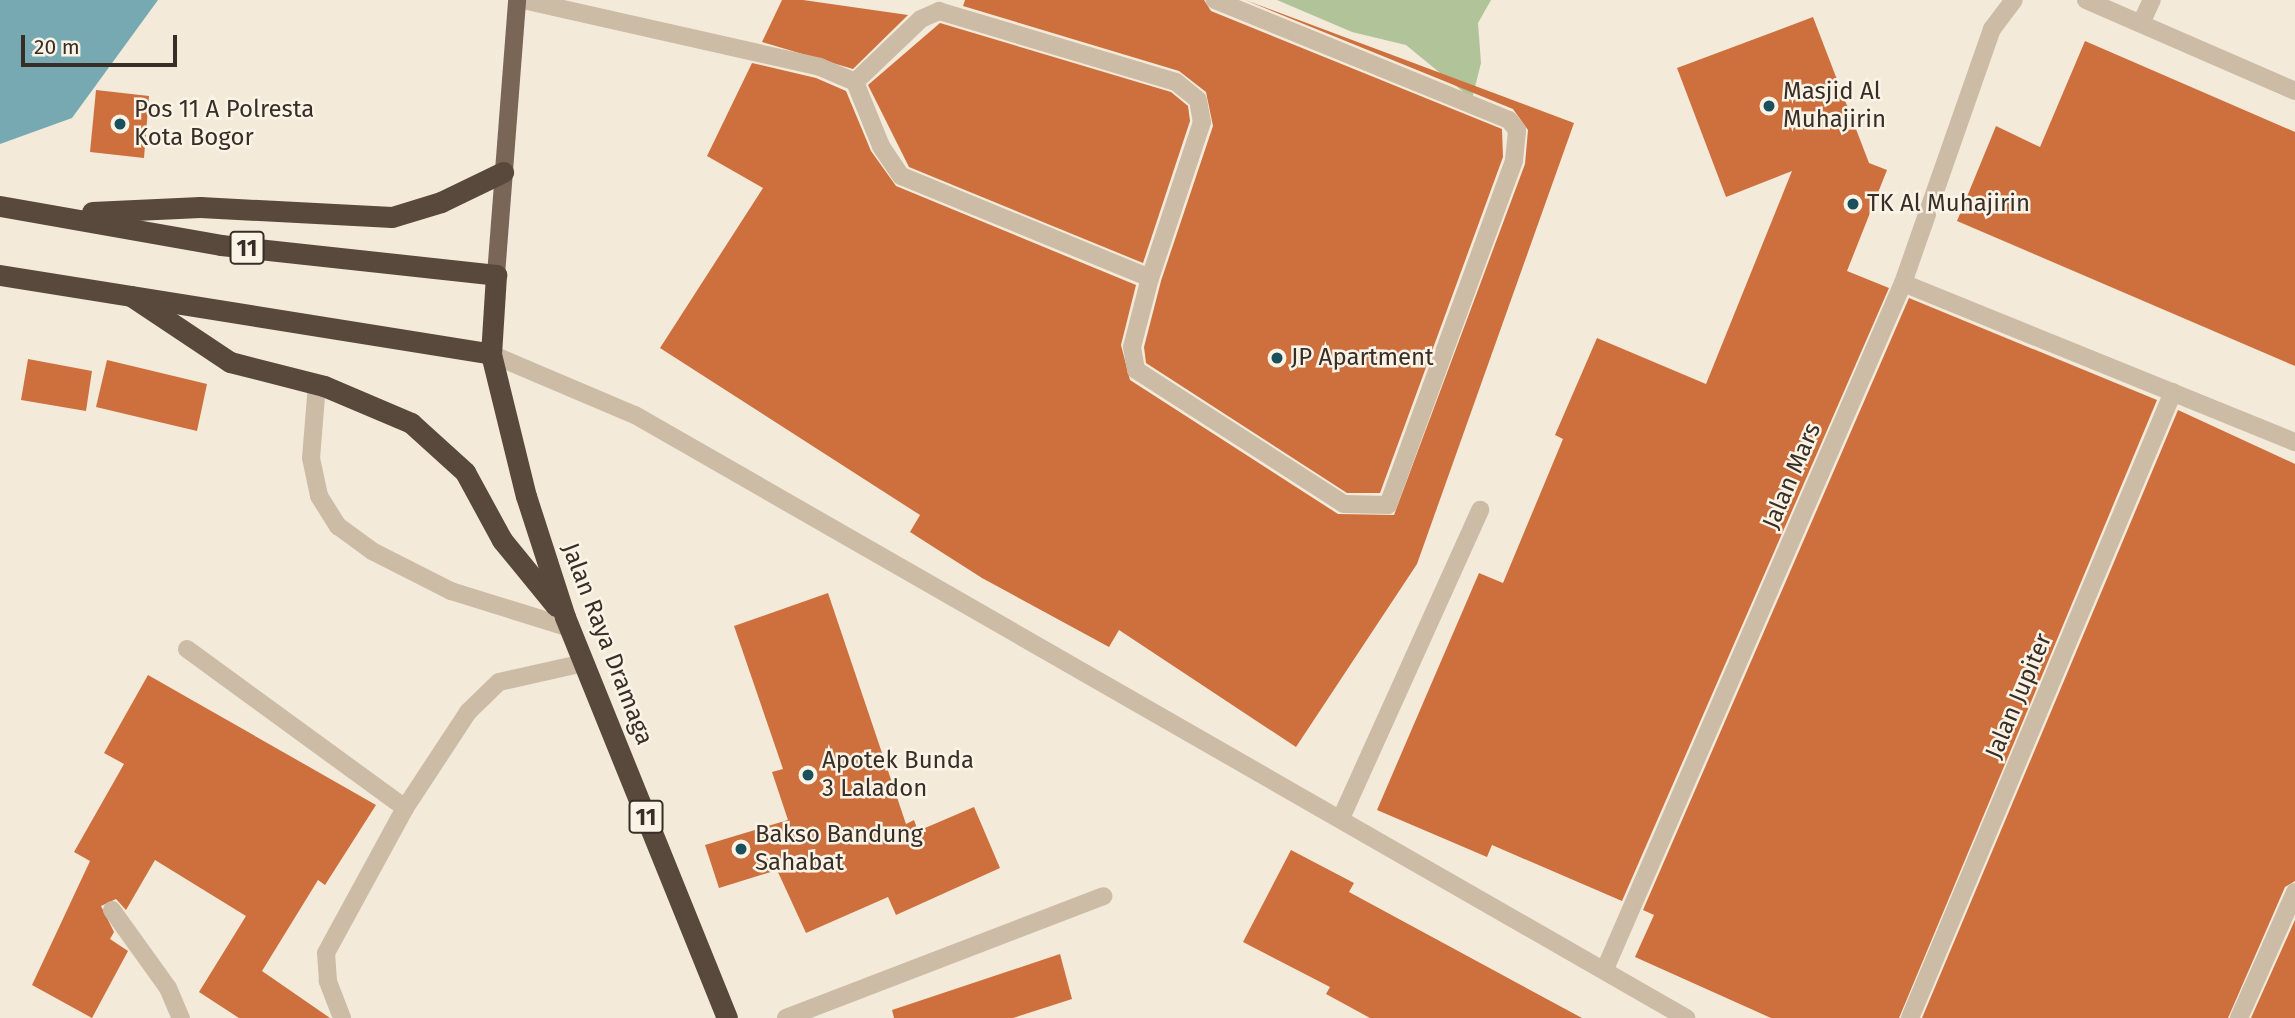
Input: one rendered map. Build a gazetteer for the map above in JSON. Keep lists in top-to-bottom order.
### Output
{
  "streets": {
    "highway": ["11", "Jalan Raya Dramaga"],
    "street": ["Jalan Mars", "Jalan Jupiter"]
  },
  "crossings": [
    ["11", "Jalan Raya Dramaga"]
  ],
  "places": [
    "Masjid Al Muhajirin",
    "Pos 11 A Polresta Kota Bogor",
    "TK Al Muhajirin",
    "JP Apartment",
    "Apotek Bunda 3 Laladon",
    "Bakso Bandung Sahabat"
  ],
  "scale_bar": "20 m"
}
